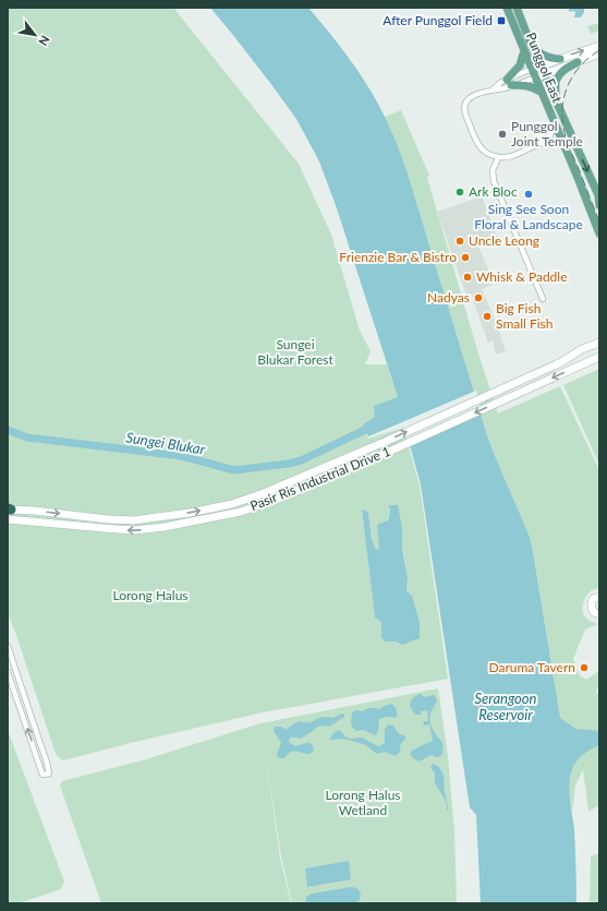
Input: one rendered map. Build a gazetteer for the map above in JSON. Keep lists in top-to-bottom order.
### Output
{
  "streets": {
    "main road": ["Punggol East", "Pasir Ris Industrial Drive 1"]
  },
  "water": ["Sungei Blukar", "Serangoon Reservoir"],
  "parks": ["Sungei Blukar Forest", "Lorong Halus", "Lorong Halus Wetland"],
  "places": {
    "transit": ["After Punggol Field"],
    "other": [
      "Punggol Joint Temple",
      "Ark Bloc",
      "Sing See Soon Floral & Landscape",
      "Uncle Leong",
      "Frienzie Bar & Bistro",
      "Whisk & Paddle",
      "Nadyas",
      "Big Fish Small Fish",
      "Daruma Tavern"
    ]
  },
  "north": "bottom right"
}
